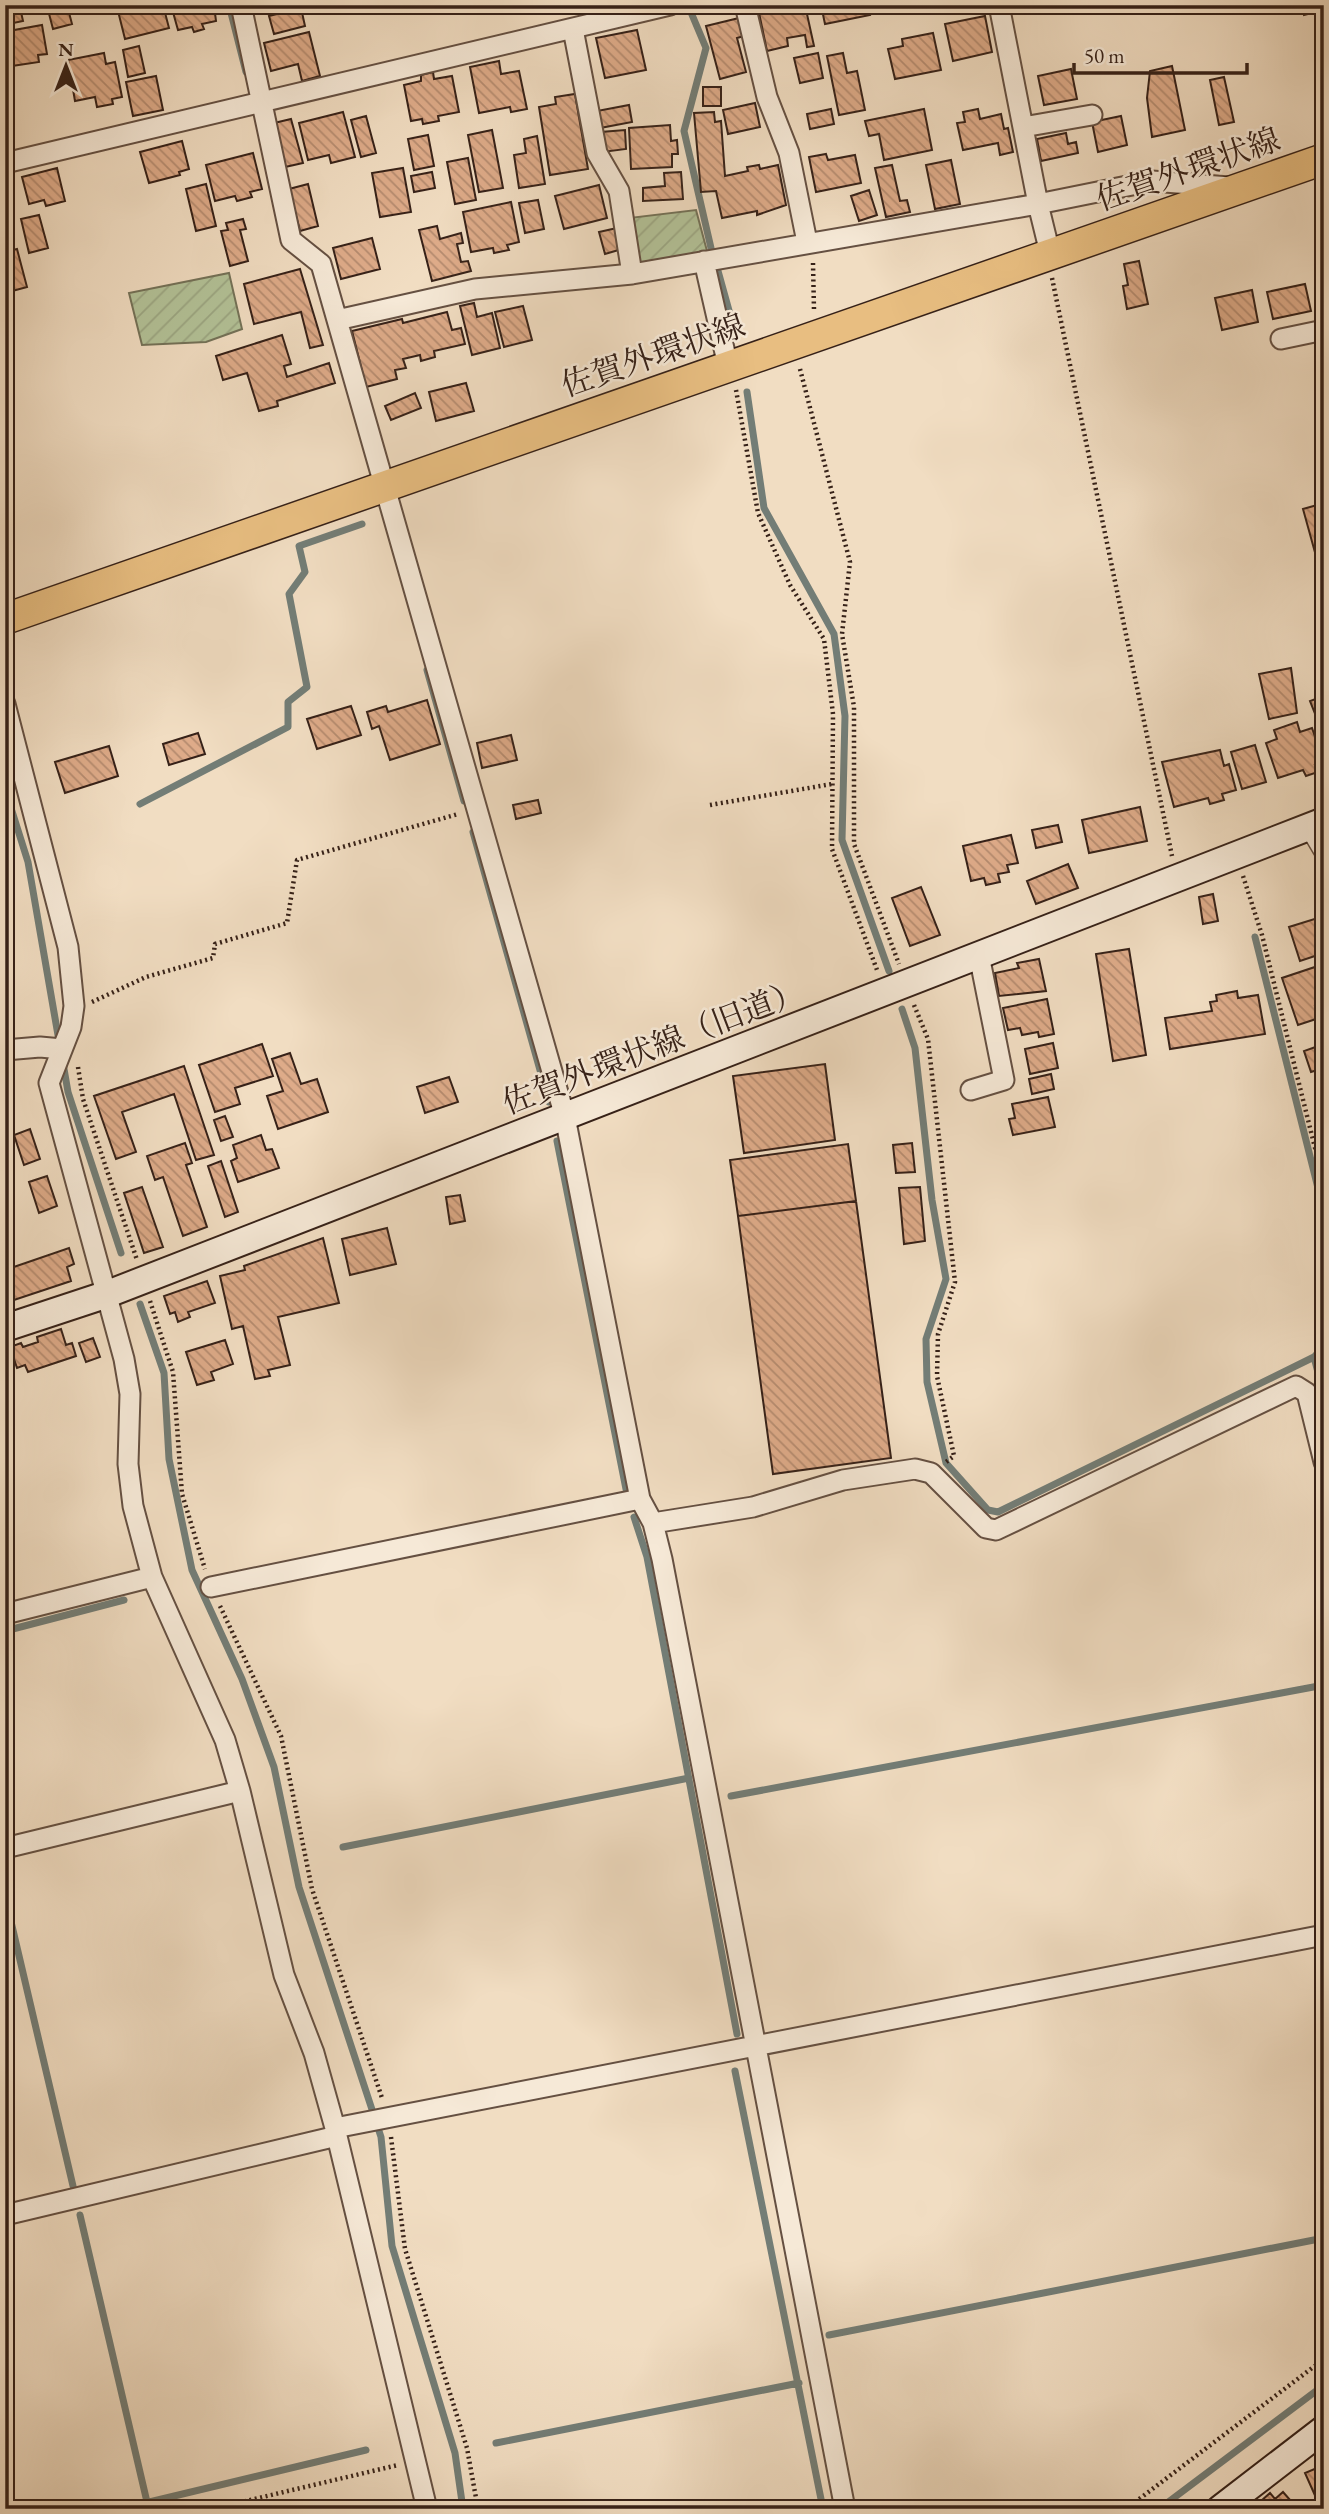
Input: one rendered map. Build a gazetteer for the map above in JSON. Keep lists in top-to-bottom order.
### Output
{
  "streets": {
    "main road": ["佐賀外環状線"],
    "street": ["佐賀外環状線（旧道）"]
  },
  "scale_bar": "50 m",
  "north": "top"
}
